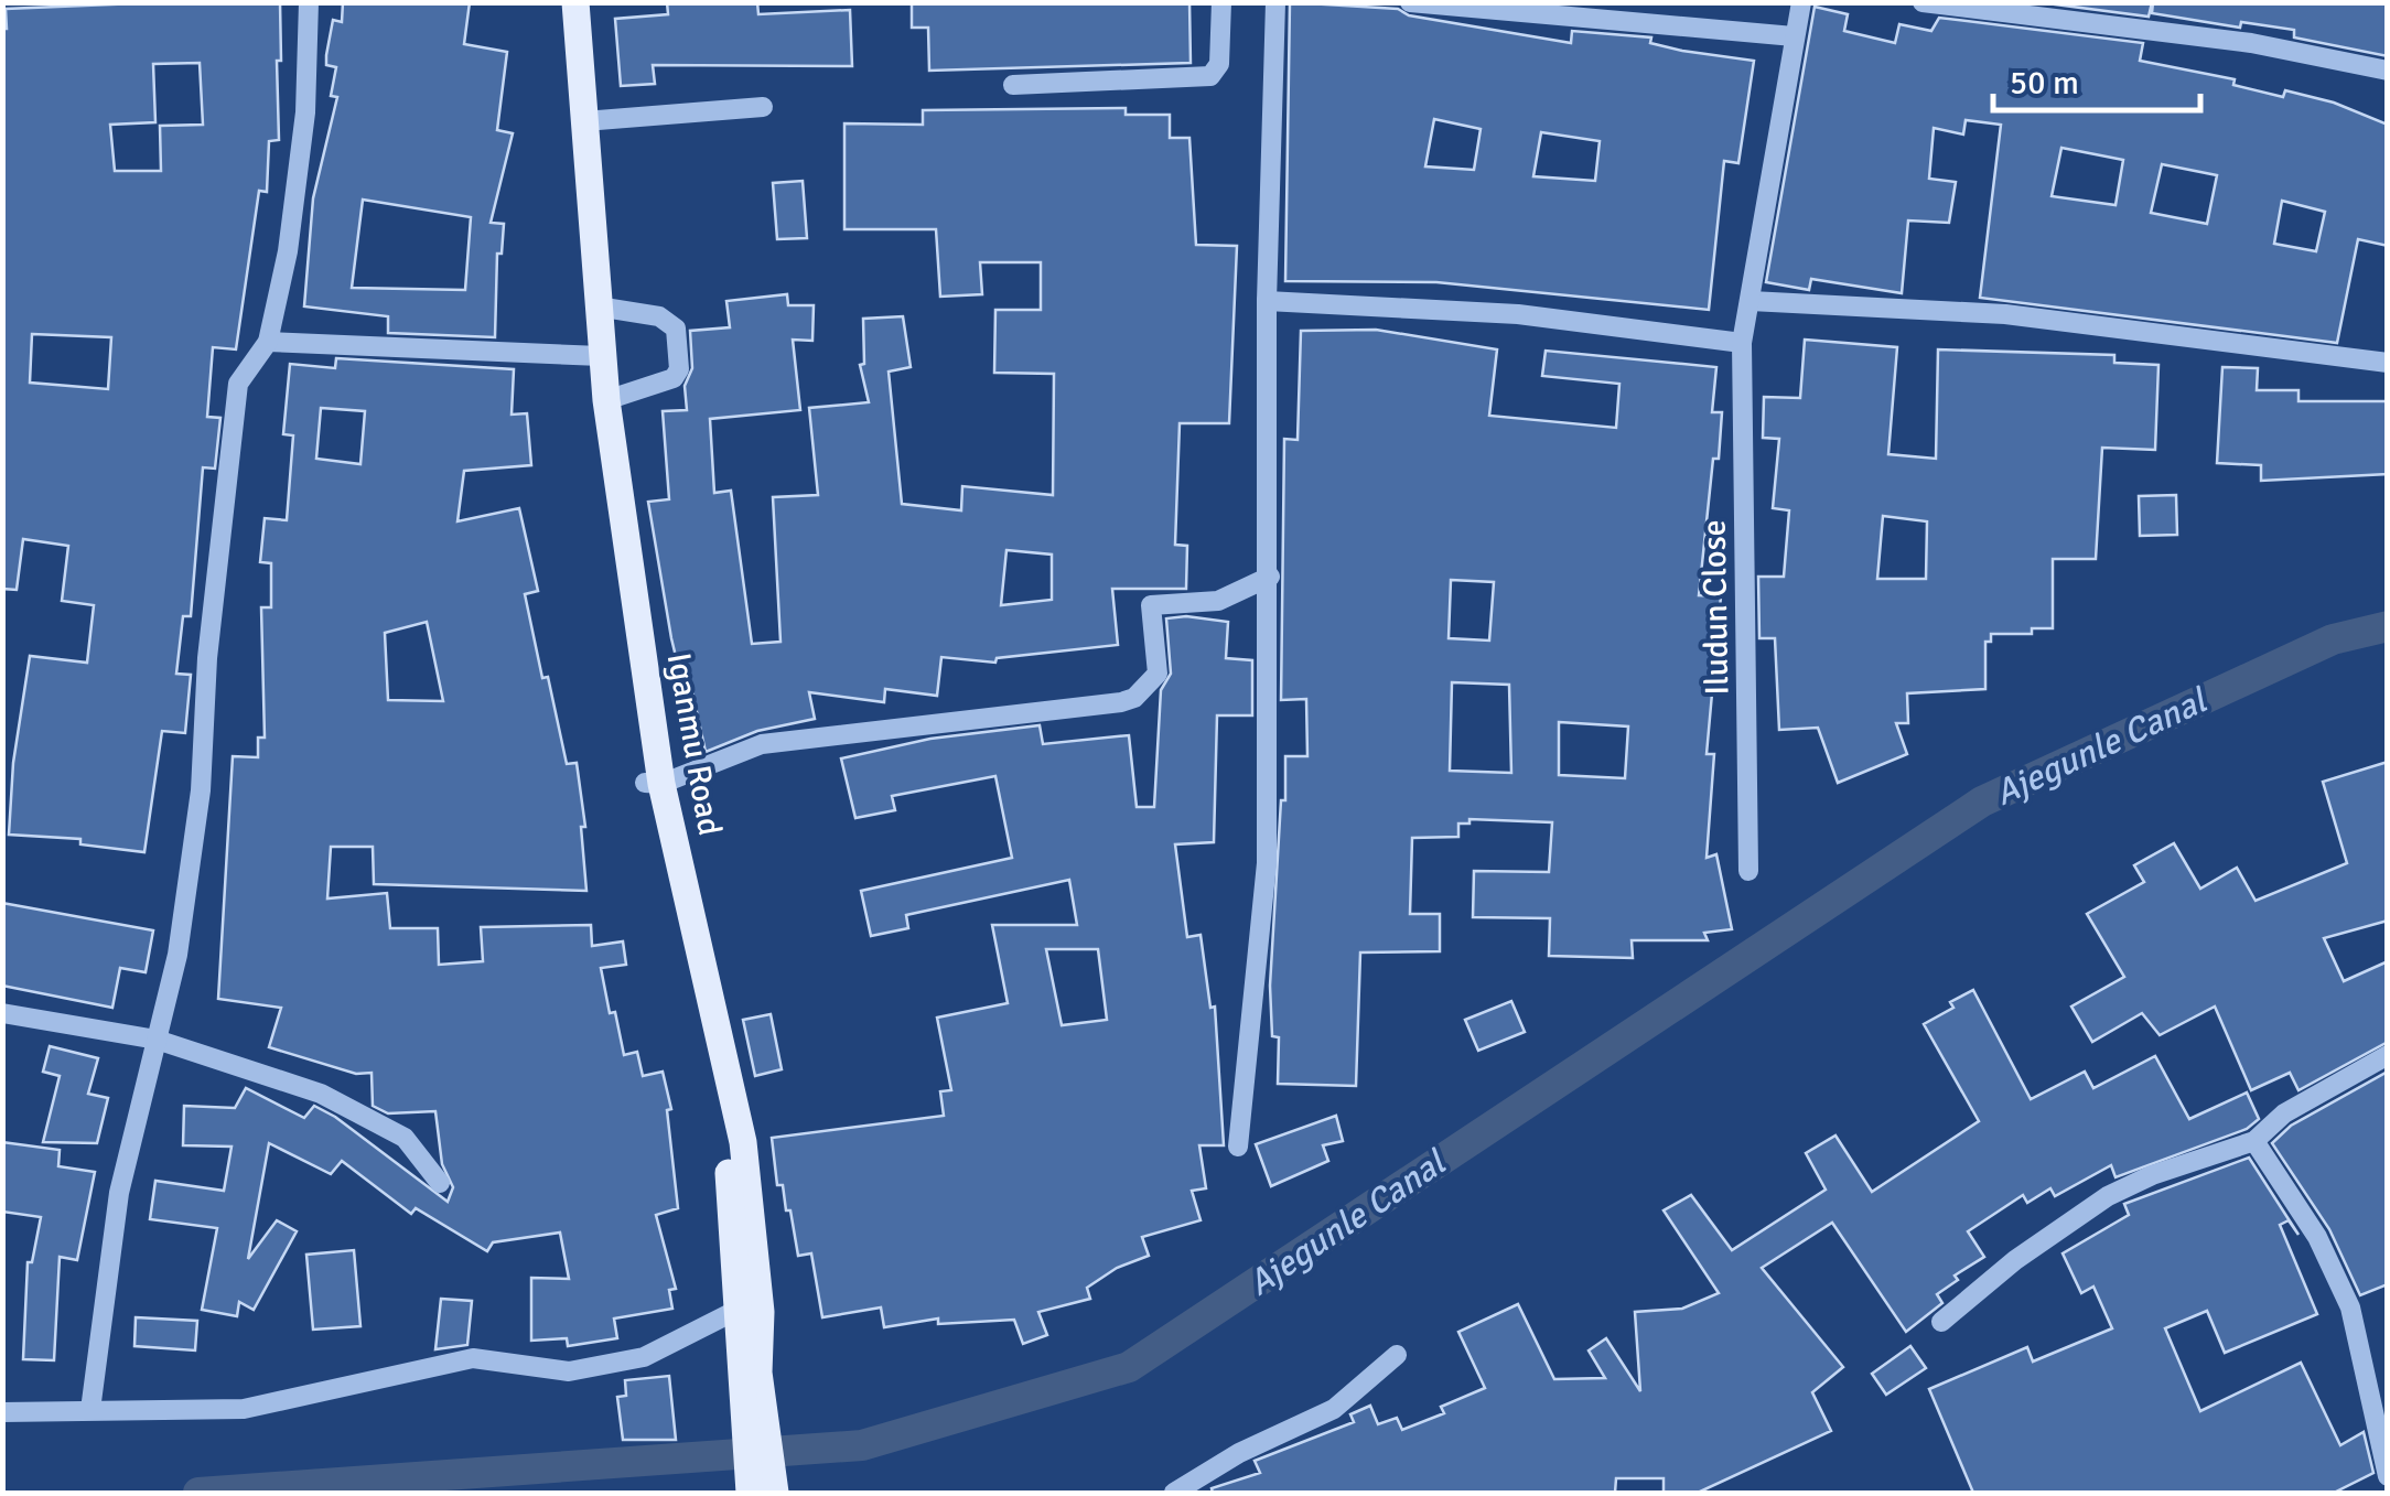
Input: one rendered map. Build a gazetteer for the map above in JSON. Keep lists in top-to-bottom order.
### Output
{
  "streets": {
    "main road": ["Iganmu Road"],
    "street": ["Iludun Close"]
  },
  "water": ["Ajegunle Canal"],
  "scale_bar": "50 m"
}
